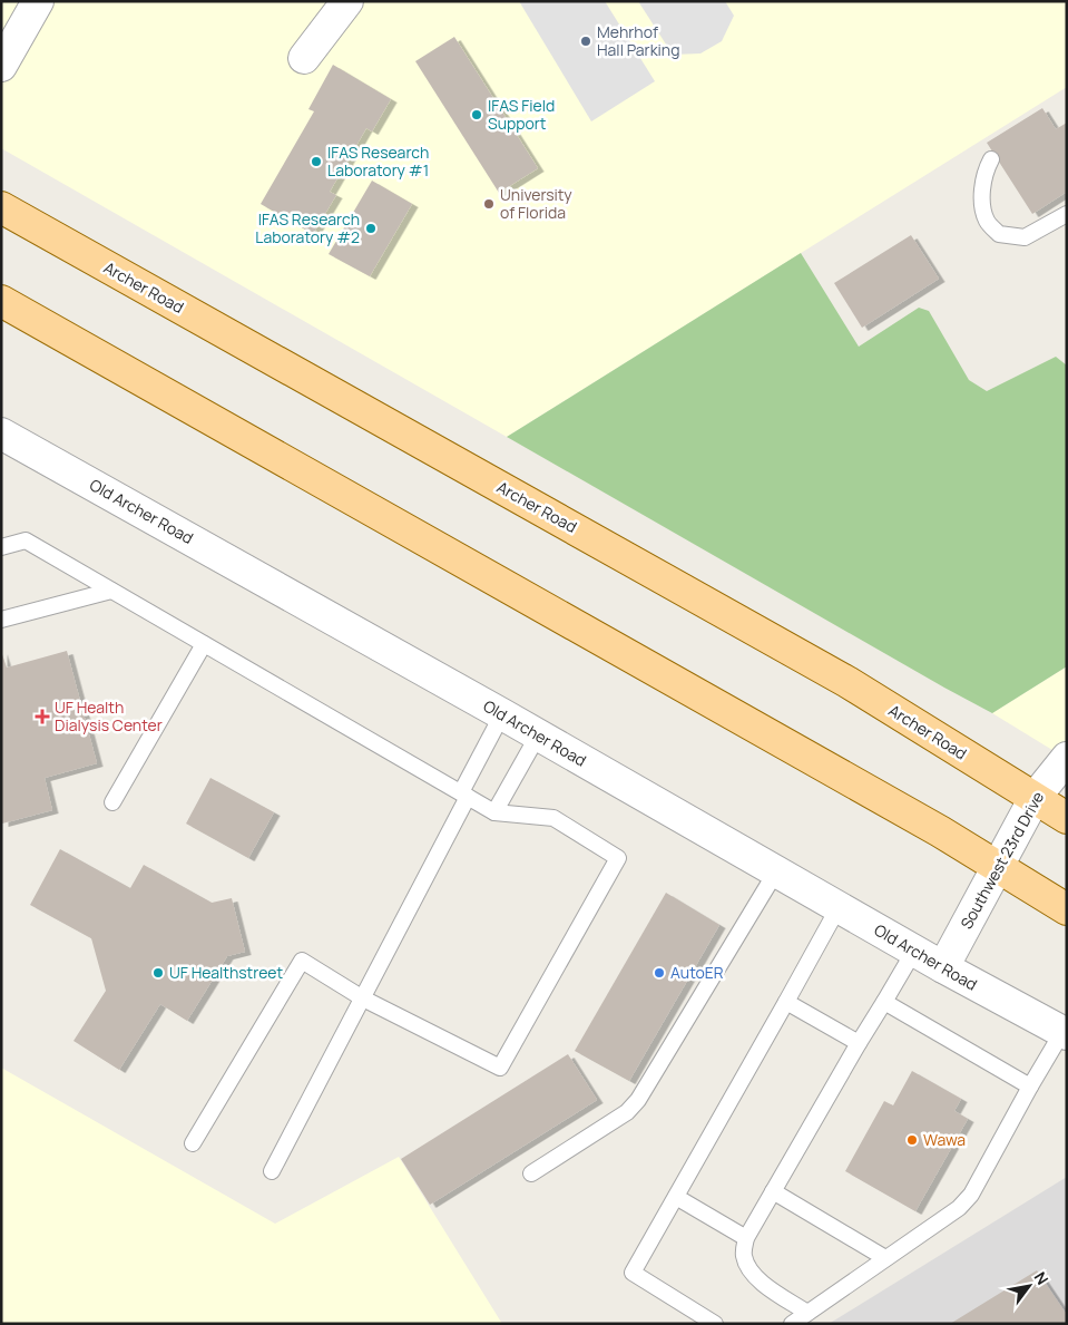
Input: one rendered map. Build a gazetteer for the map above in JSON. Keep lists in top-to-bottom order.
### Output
{
  "streets": {
    "main road": ["Archer Road"],
    "street": ["Old Archer Road", "Southwest 23rd Drive"]
  },
  "crossings": [
    ["Archer Road", "Southwest 23rd Drive"],
    ["Old Archer Road", "Southwest 23rd Drive"]
  ],
  "places": {
    "other": [
      "Mehrhof Hall Parking",
      "IFAS Field Support",
      "IFAS Research Laboratory #1",
      "University of Florida",
      "IFAS Research Laboratory #2",
      "UF Healthstreet",
      "AutoER",
      "Wawa"
    ],
    "health": ["UF Health Dialysis Center"]
  },
  "north": "top right"
}
